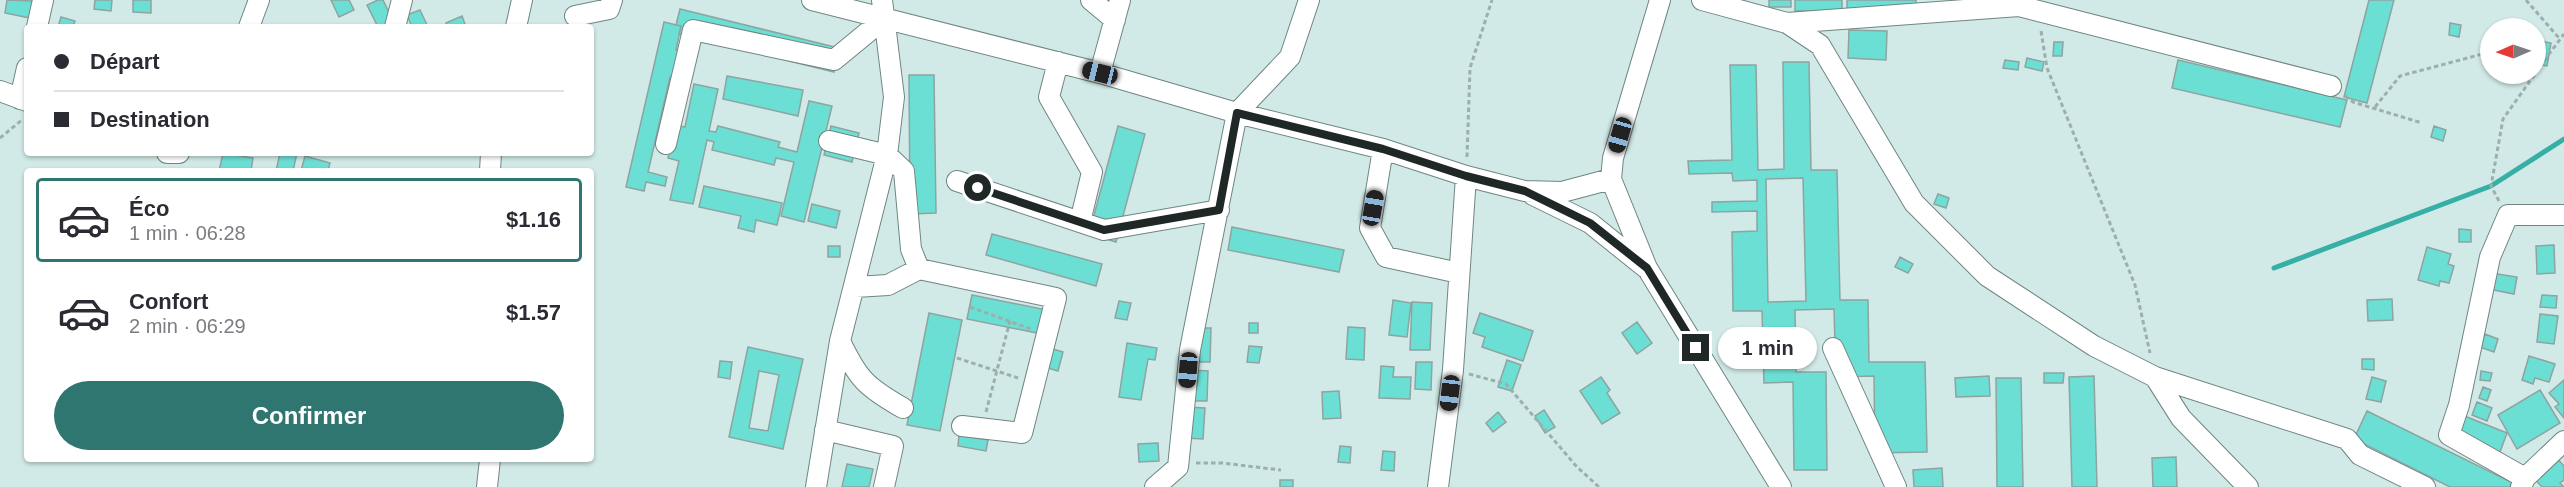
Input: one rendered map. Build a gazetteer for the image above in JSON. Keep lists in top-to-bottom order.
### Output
{
  "north": "left",
  "page": {
    "banner": ["Départ", "Destination"],
    "list": [
      {
        "name": "Éco",
        "note": "1 min · 06:28",
        "value": "$1.16"
      },
      {
        "name": "Confort",
        "note": "2 min · 06:29",
        "value": "$1.57"
      }
    ],
    "bubble": "1 min",
    "buttons": "Confirmer"
  }
}
